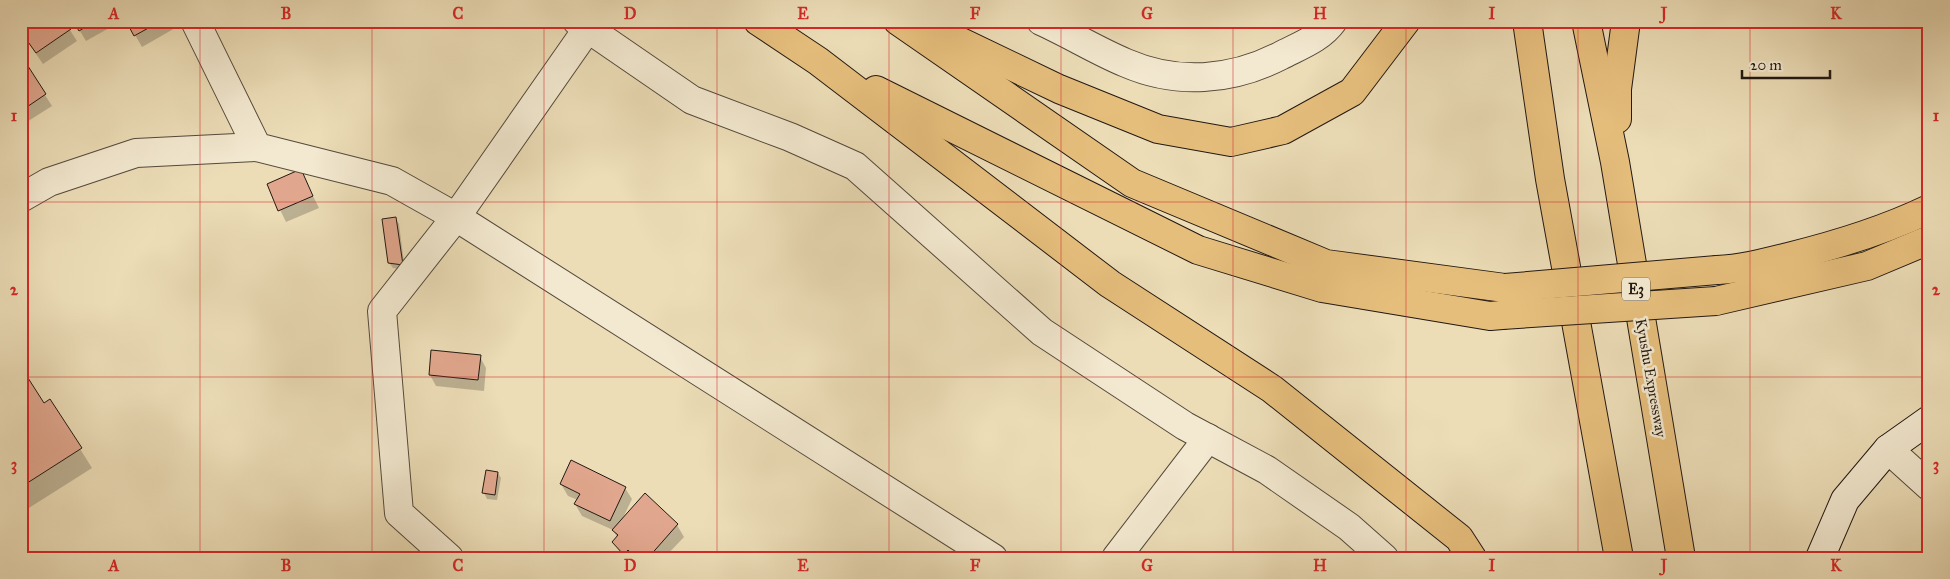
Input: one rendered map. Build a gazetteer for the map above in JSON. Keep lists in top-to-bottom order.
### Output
{
  "streets": {
    "highway": ["E3", "Kyushu Expressway"]
  },
  "scale_bar": "20 m",
  "grid": {
    "columns": [
      "A",
      "B",
      "C",
      "D",
      "E",
      "F",
      "G",
      "H",
      "I",
      "J",
      "K"
    ],
    "rows": ["1", "2", "3"]
  }
}
